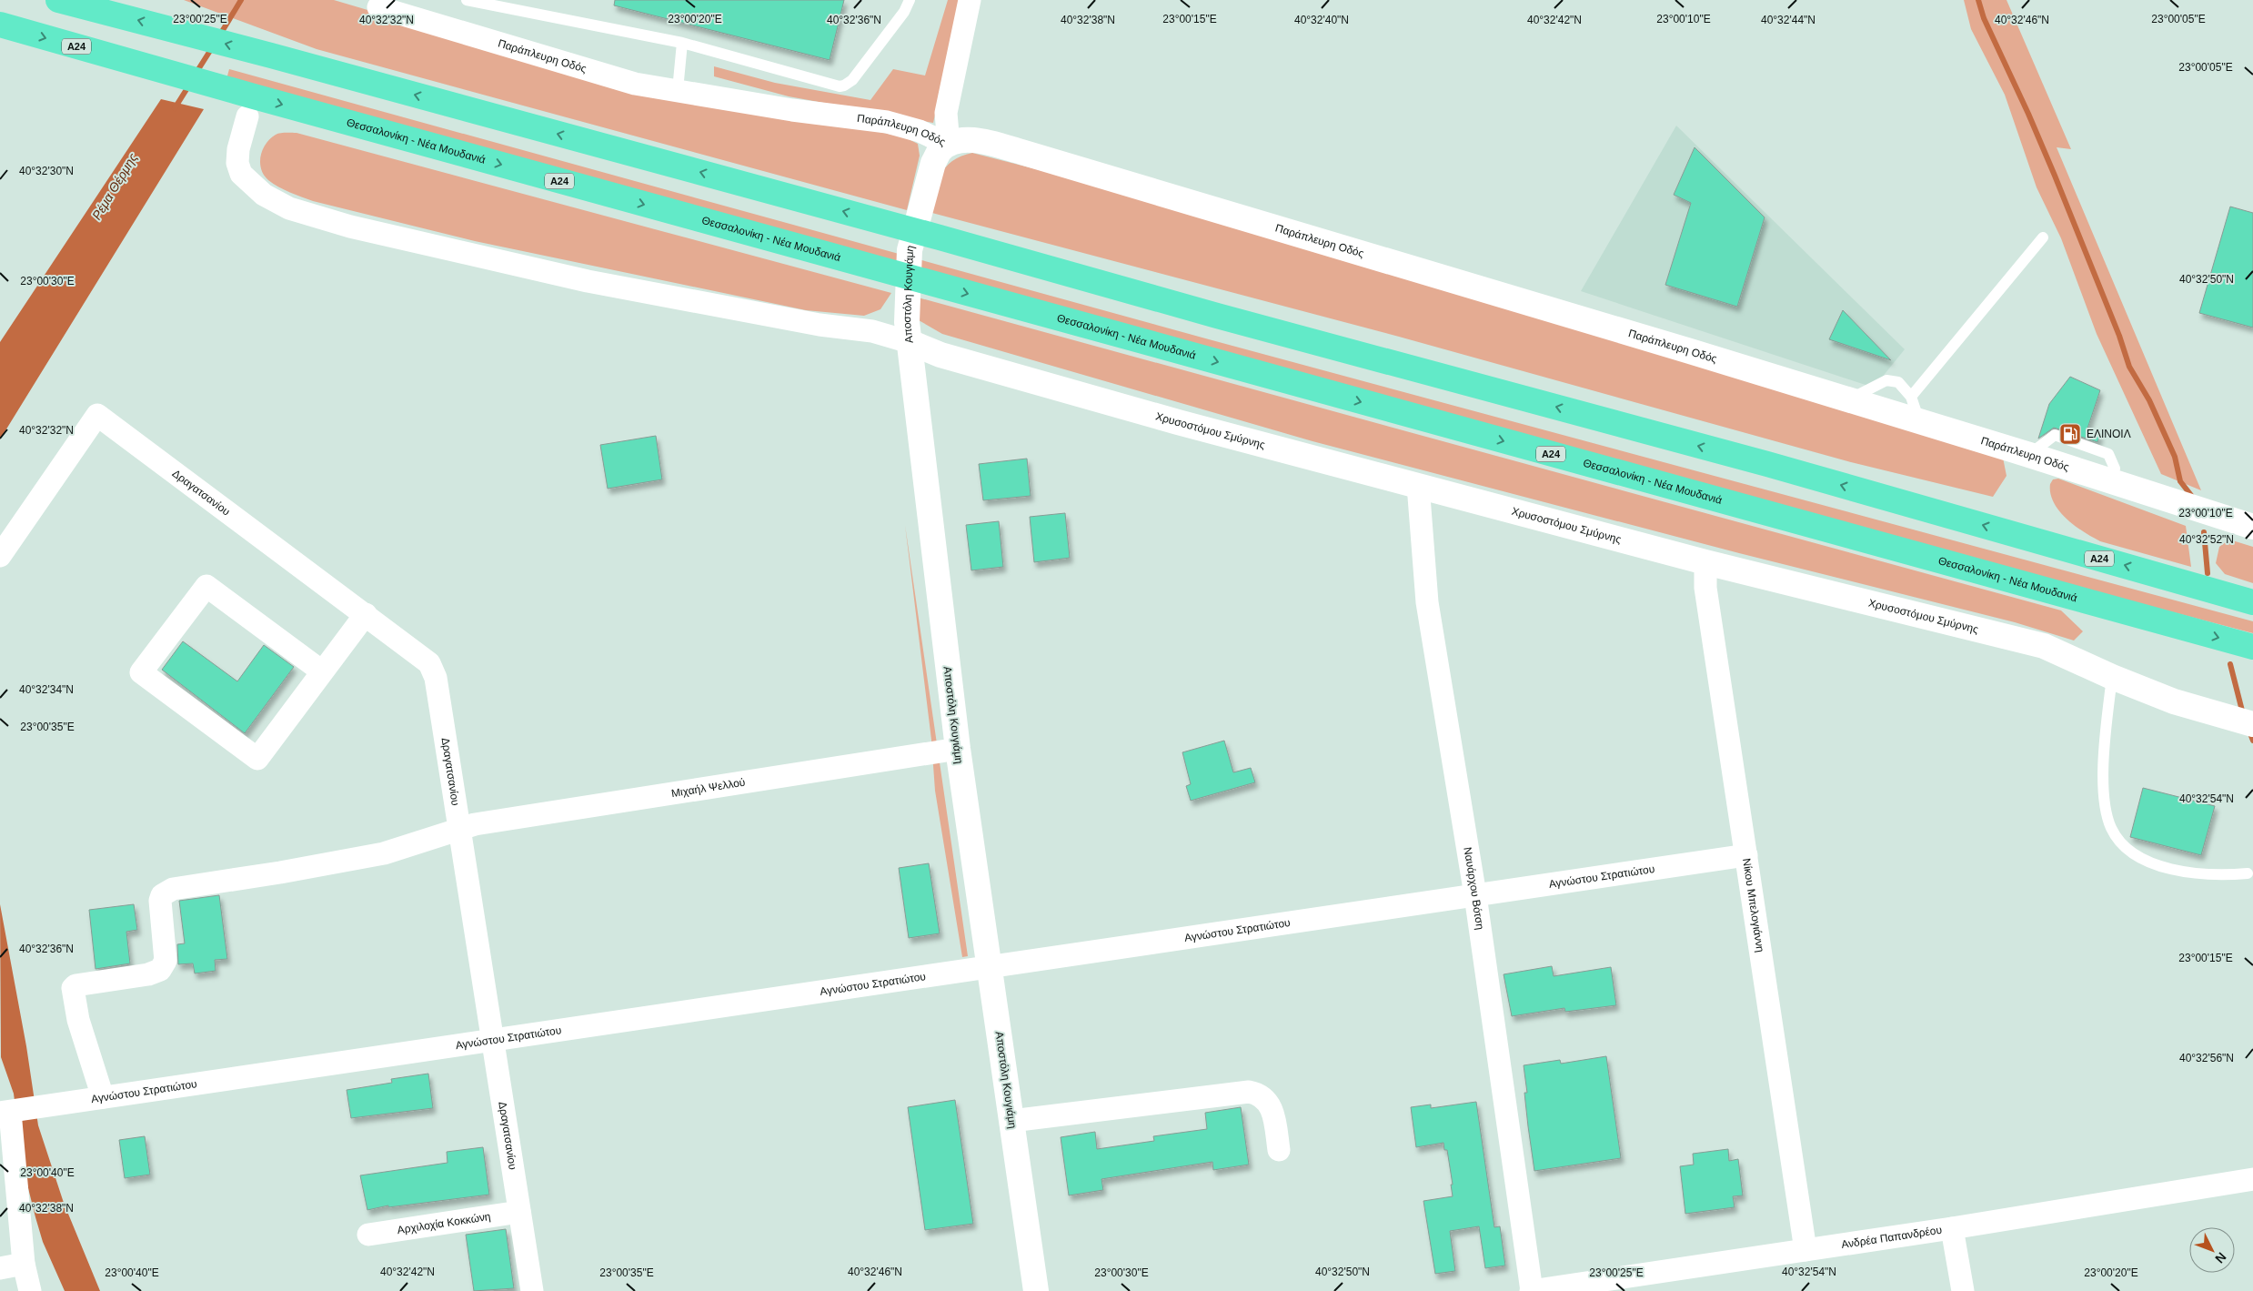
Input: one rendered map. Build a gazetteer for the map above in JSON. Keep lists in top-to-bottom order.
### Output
{
  "streets": {
    "highway": ["Α24", "Θεσσαλονίκη - Νέα Μουδανιά"],
    "street": [
      "Παράπλευρη Οδός",
      "Αποστόλη Κουγιάμη",
      "Χρυσοστόμου Σμύρνης",
      "Δραγατσανίου",
      "Μιχαήλ Ψελλού",
      "Αγνώστου Στρατιώτου",
      "Ναυάρχου Βότση",
      "Νίκου Μπελογιάννη",
      "Αρχιλοχία Κοκκώνη",
      "Ανδρέα Παπανδρέου"
    ]
  },
  "crossings": [
    ["Παράπλευρη Οδός", "Αποστόλη Κουγιάμη"],
    ["Αποστόλη Κουγιάμη", "Χρυσοστόμου Σμύρνης"],
    ["Αποστόλη Κουγιάμη", "Μιχαήλ Ψελλού"],
    ["Αποστόλη Κουγιάμη", "Αγνώστου Στρατιώτου"],
    ["Χρυσοστόμου Σμύρνης", "Ναυάρχου Βότση"],
    ["Χρυσοστόμου Σμύρνης", "Νίκου Μπελογιάννη"],
    ["Δραγατσανίου", "Μιχαήλ Ψελλού"],
    ["Δραγατσανίου", "Αγνώστου Στρατιώτου"],
    ["Δραγατσανίου", "Αρχιλοχία Κοκκώνη"],
    ["Μιχαήλ Ψελλού", "Αγνώστου Στρατιώτου"],
    ["Αγνώστου Στρατιώτου", "Ναυάρχου Βότση"],
    ["Αγνώστου Στρατιώτου", "Νίκου Μπελογιάννη"],
    ["Ναυάρχου Βότση", "Ανδρέα Παπανδρέου"],
    ["Νίκου Μπελογιάννη", "Ανδρέα Παπανδρέου"]
  ],
  "water": ["Ρέμα Θέρμης"],
  "places": {
    "fuel station": ["ΕΛΙΝΟΙΛ"]
  },
  "north": "bottom right",
  "coordinates": [
    "23°00'25\"E",
    "23°00'20\"E",
    "23°00'15\"E",
    "23°00'10\"E",
    "23°00'05\"E",
    "40°32'32\"N",
    "40°32'36\"N",
    "40°32'38\"N",
    "40°32'40\"N",
    "40°32'42\"N",
    "40°32'44\"N",
    "40°32'46\"N",
    "40°32'30\"N",
    "40°32'50\"N",
    "23°00'30\"E",
    "40°32'52\"N",
    "40°32'34\"N",
    "23°00'35\"E",
    "40°32'54\"N",
    "40°32'56\"N",
    "23°00'40\"E"
  ]
}
